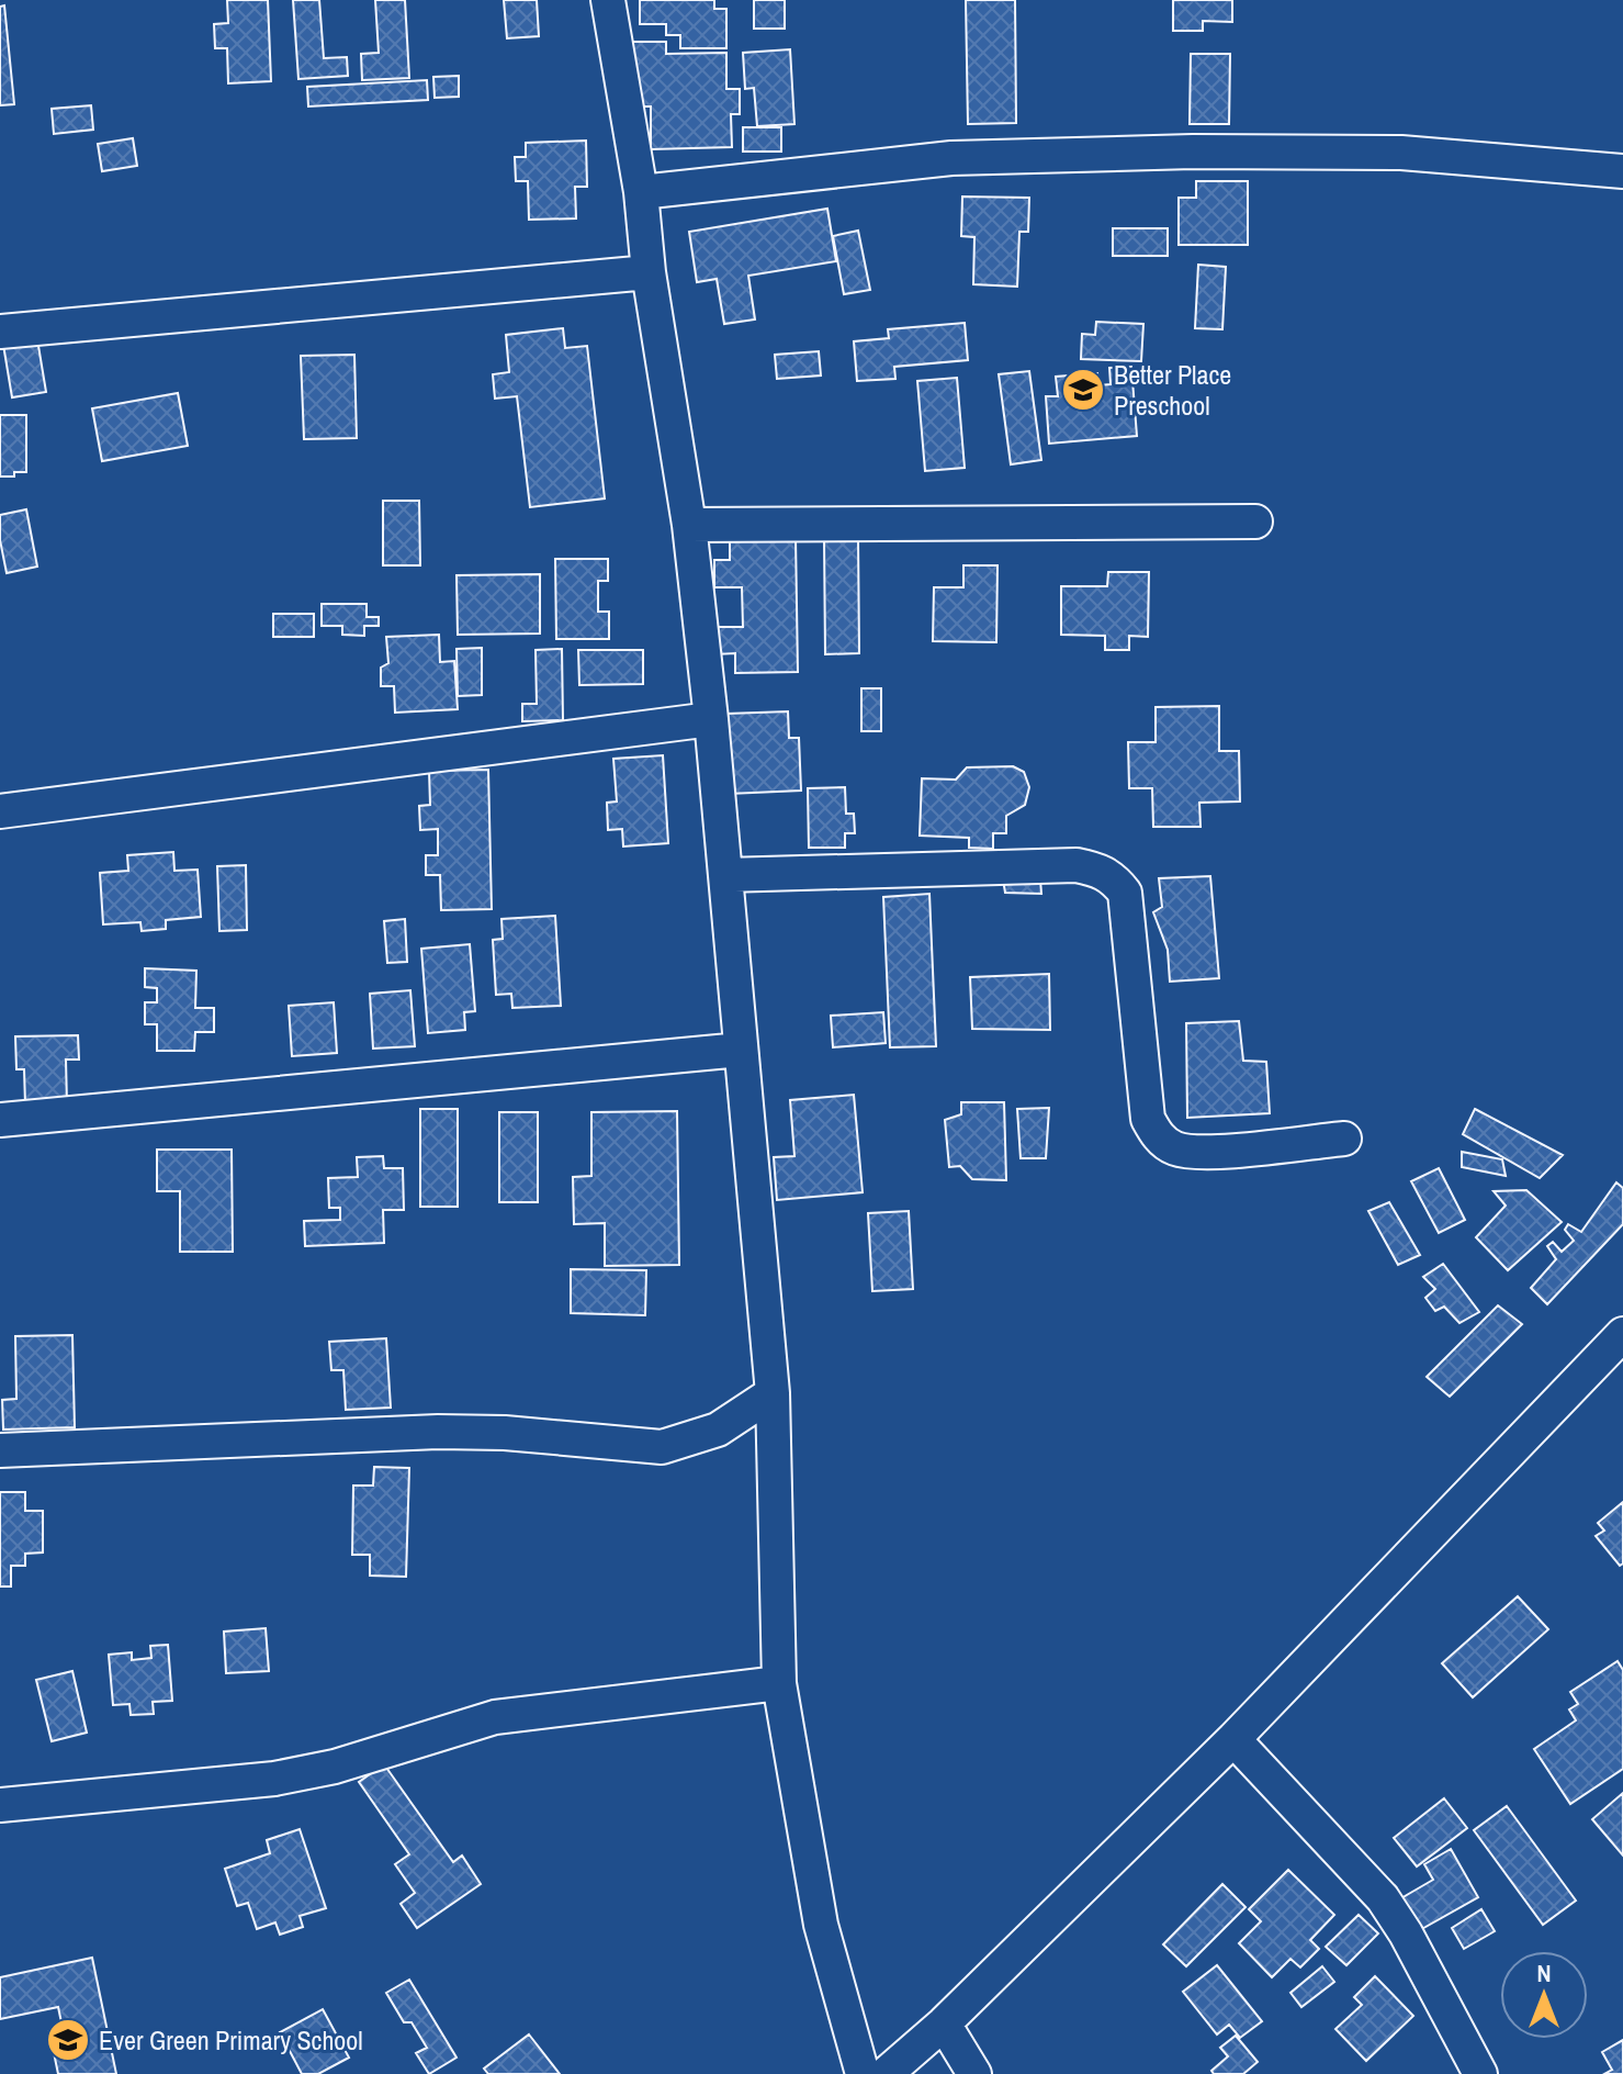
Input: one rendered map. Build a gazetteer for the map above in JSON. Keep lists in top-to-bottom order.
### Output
{
  "places": {
    "school or university": ["Better Place Preschool", "Ever Green Primary School"]
  },
  "north": "top"
}
